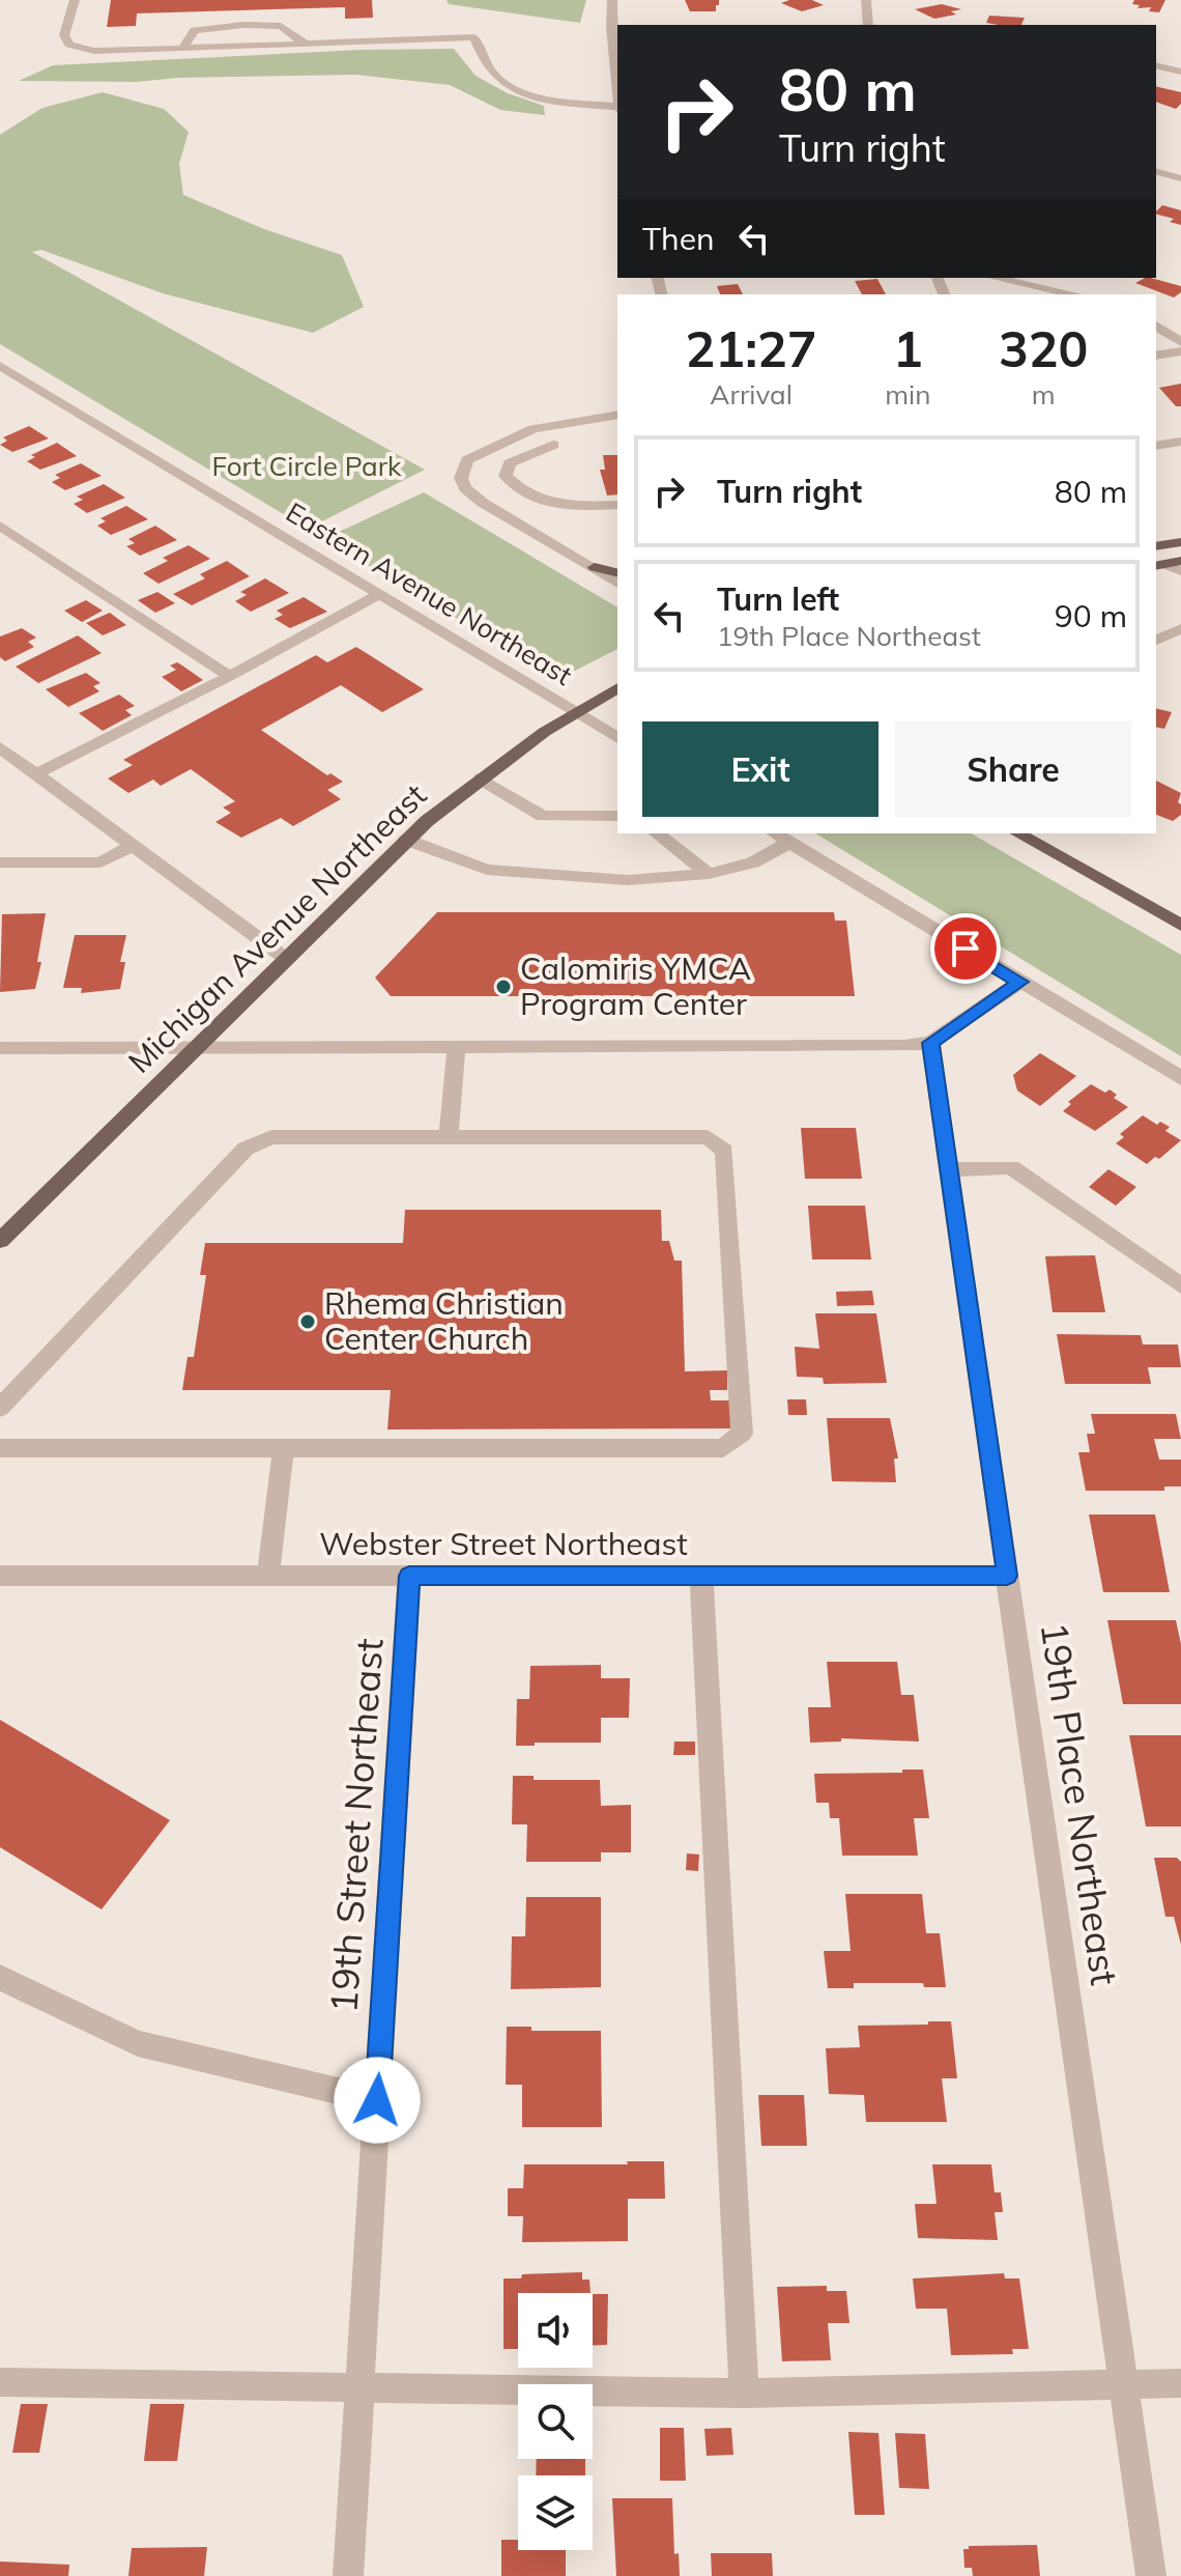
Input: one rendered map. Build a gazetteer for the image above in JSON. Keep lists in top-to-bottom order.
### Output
{
  "streets": {
    "main road": ["Michigan Avenue Northeast"],
    "street": [
      "Eastern Avenue Northeast",
      "Webster Street Northeast",
      "19th Place Northeast",
      "19th Street Northeast"
    ]
  },
  "crossings": [
    ["Eastern Avenue Northeast", "Michigan Avenue Northeast"],
    ["Webster Street Northeast", "19th Place Northeast"],
    ["Webster Street Northeast", "19th Street Northeast"]
  ],
  "parks": ["Fort Circle Park"],
  "places": ["Calomiris YMCA Program Center", "Rhema Christian Center Church"],
  "page": {
    "turn": ["80 m", "Turn right"],
    "then": "Then",
    "eta": [
      "21:27",
      "Arrival",
      "1",
      "min",
      "320",
      "m"
    ],
    "list": [
      {
        "name": "Turn right",
        "value": "80 m"
      },
      {
        "name": "Turn left",
        "note": "19th Place Northeast",
        "value": "90 m"
      }
    ],
    "buttons": ["Exit", "Share"]
  }
}
